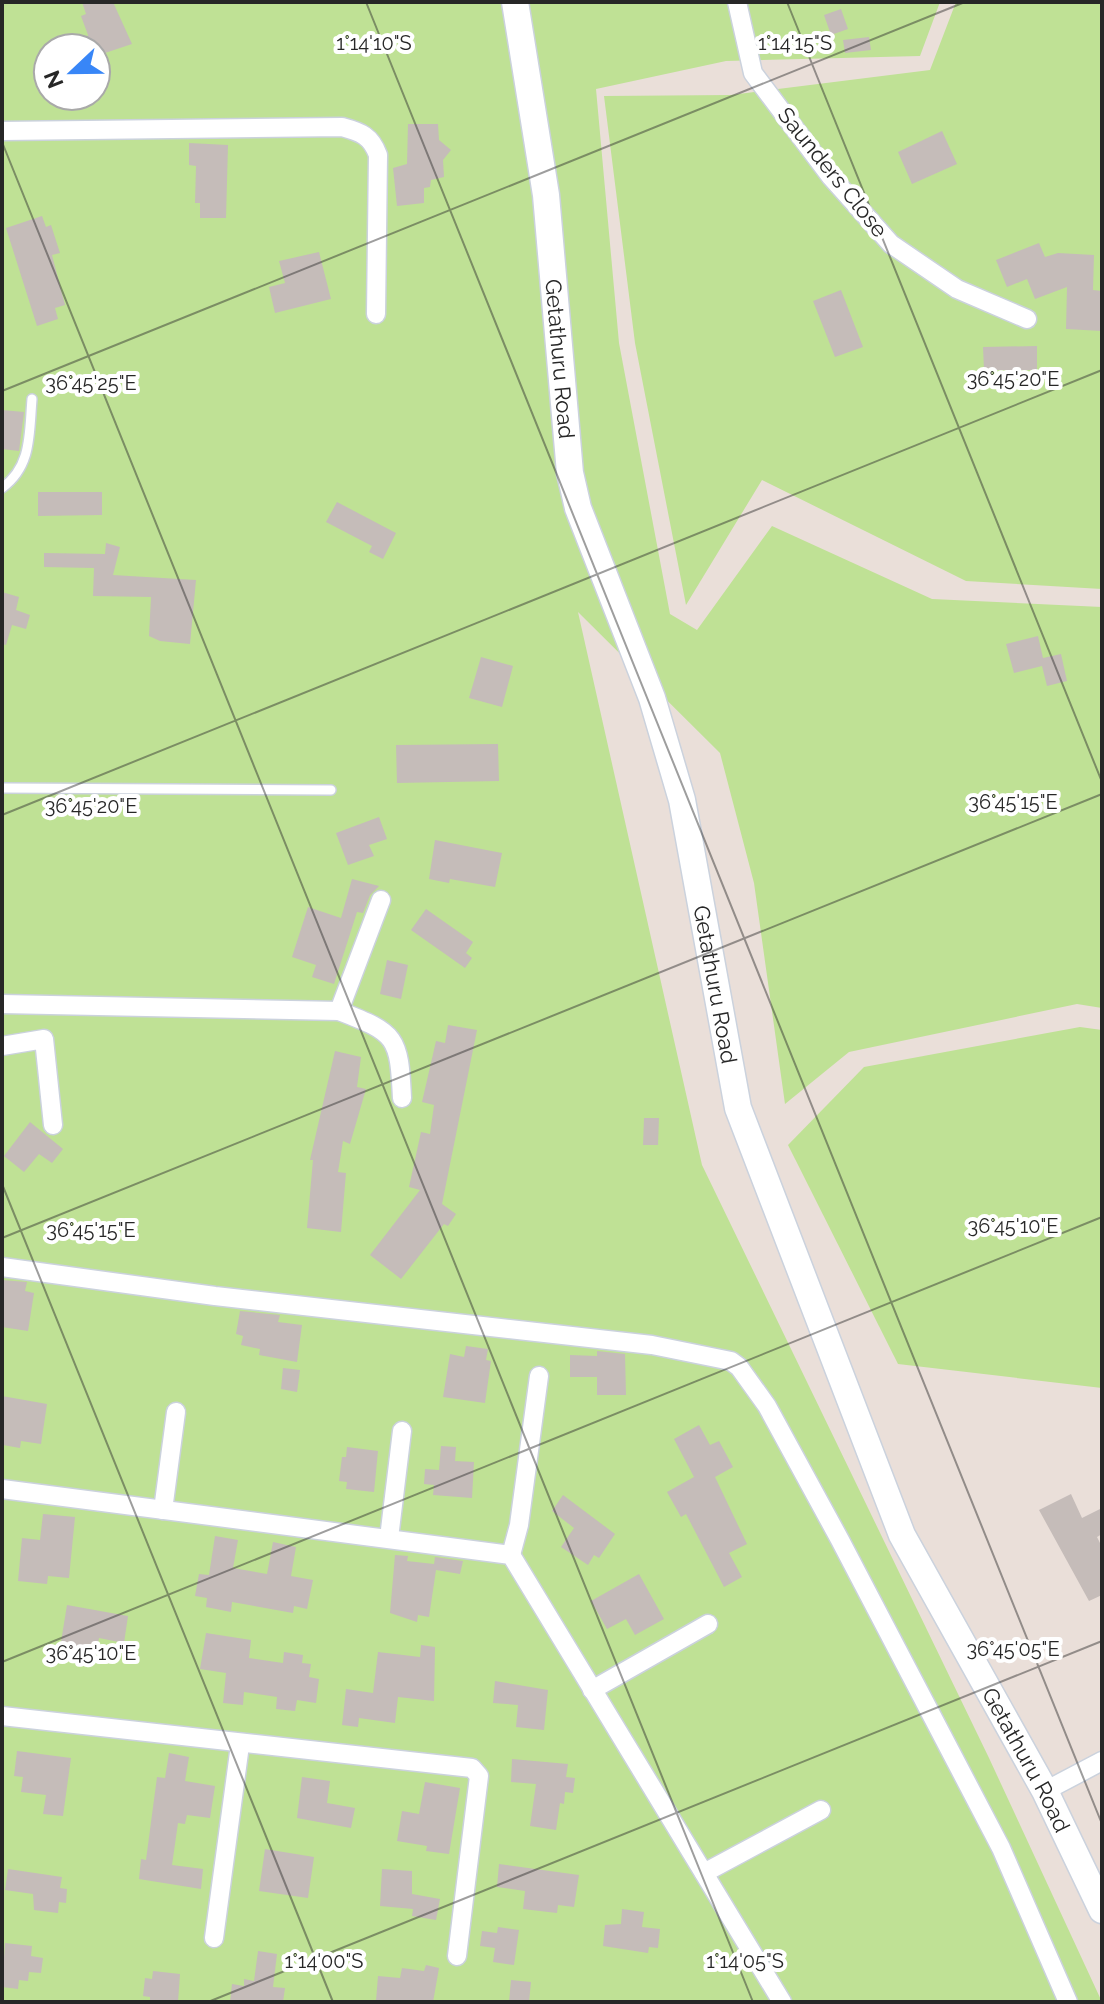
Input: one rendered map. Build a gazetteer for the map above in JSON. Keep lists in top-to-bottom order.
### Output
{
  "streets": {
    "main road": ["Getathuru Road"],
    "street": ["Saunders Close"]
  },
  "north": "left",
  "coordinates": [
    "1°14'10\"S",
    "1°14'15\"S",
    "36°45'20\"E",
    "36°45'25\"E",
    "36°45'15\"E",
    "36°45'10\"E",
    "36°45'05\"E",
    "1°14'00\"S",
    "1°14'05\"S"
  ]
}
